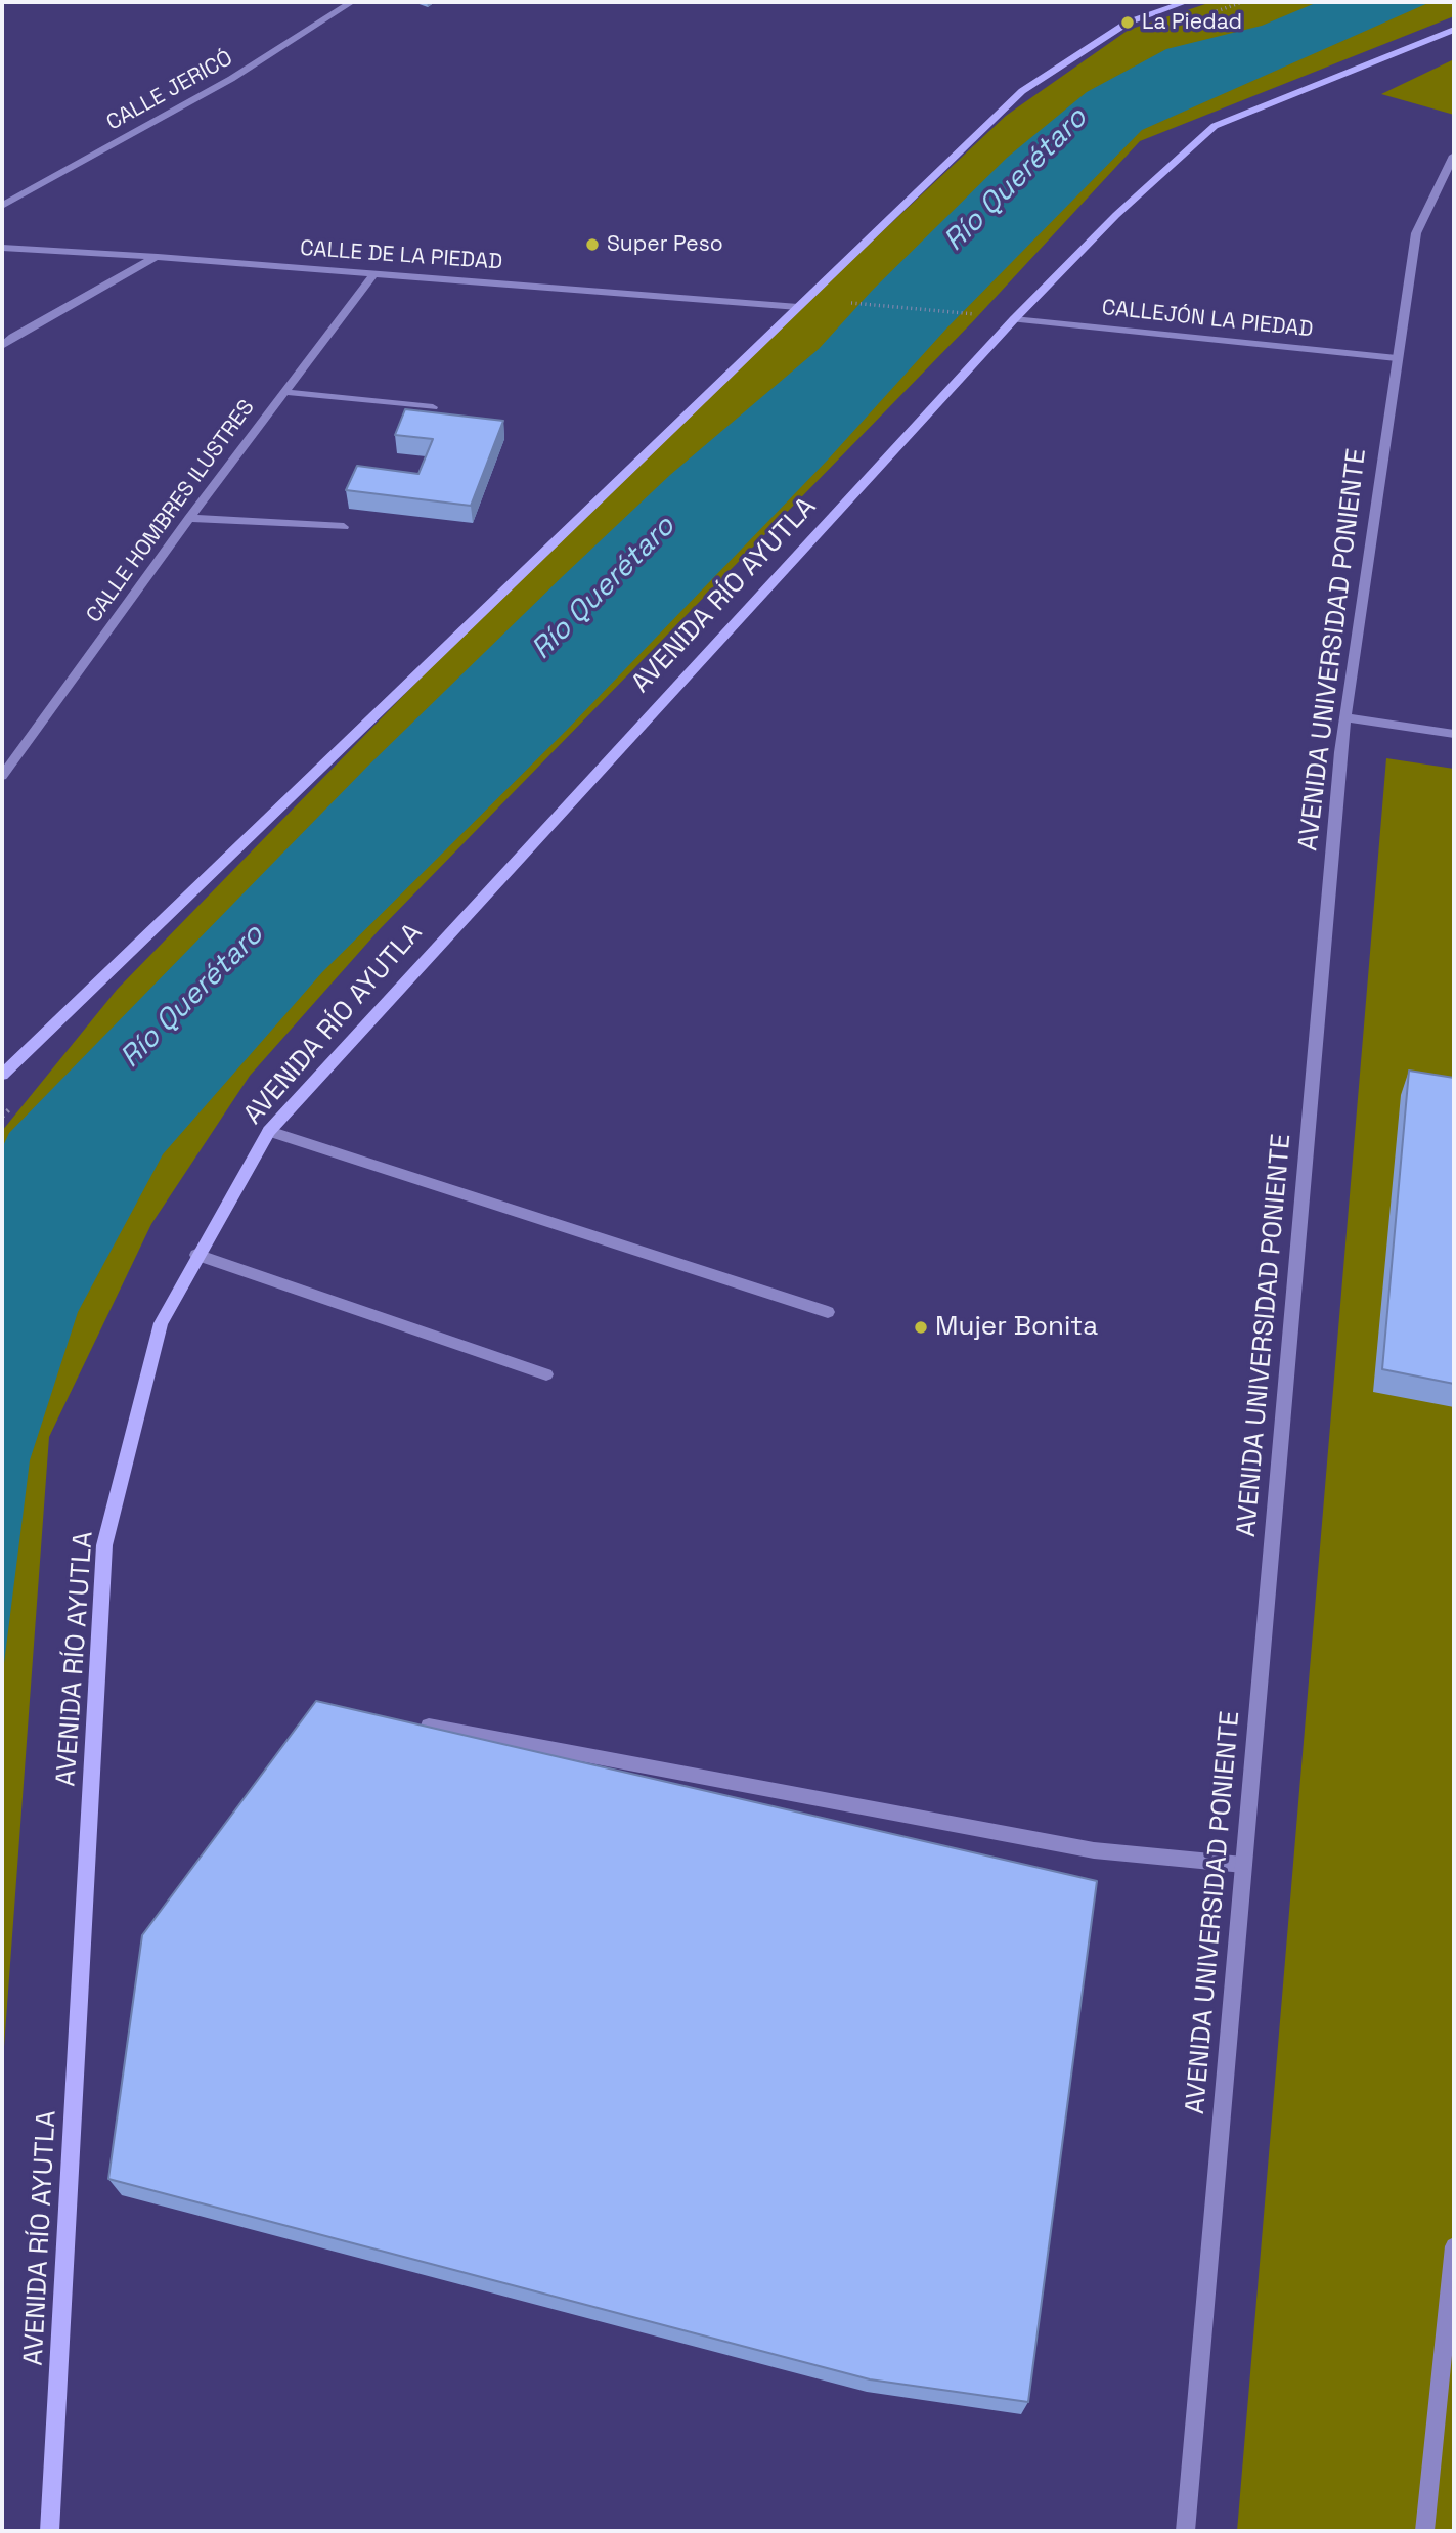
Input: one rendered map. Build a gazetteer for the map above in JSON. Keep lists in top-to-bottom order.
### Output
{
  "streets": {
    "main road": ["AVENIDA RÍO AYUTLA"],
    "street": [
      "CALLE JERICÓ",
      "CALLE DE LA PIEDAD",
      "CALLEJÓN LA PIEDAD",
      "CALLE HOMBRES ILUSTRES",
      "AVENIDA UNIVERSIDAD PONIENTE"
    ]
  },
  "crossings": [
    ["CALLE DE LA PIEDAD", "CALLE HOMBRES ILUSTRES"],
    ["CALLEJÓN LA PIEDAD", "AVENIDA RÍO AYUTLA"],
    ["CALLEJÓN LA PIEDAD", "AVENIDA UNIVERSIDAD PONIENTE"]
  ],
  "water": ["Río Querétaro"],
  "places": ["La Piedad", "Super Peso", "Mujer Bonita"]
}
